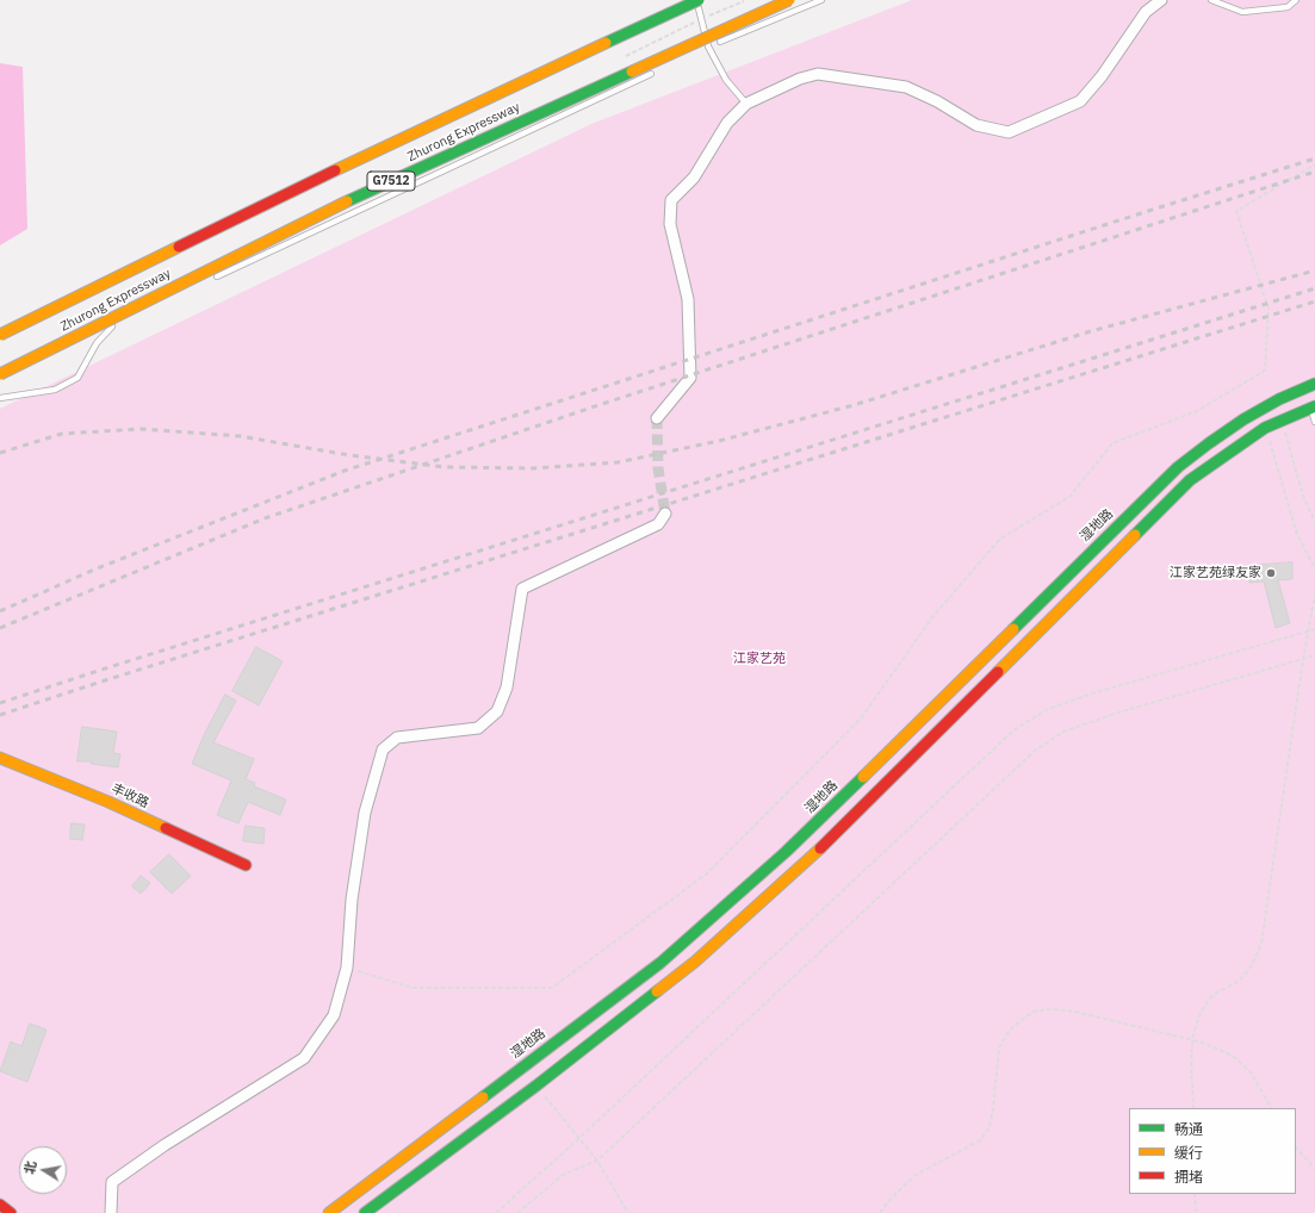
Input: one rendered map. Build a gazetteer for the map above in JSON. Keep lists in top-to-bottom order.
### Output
{
  "streets": {
    "main road": [
      "Zhurong Expressway",
      "G7512",
      "湿地路",
      "丰收路"
    ]
  },
  "parks": ["江家艺苑"],
  "places": ["江家艺苑绿友家"],
  "legend": ["畅通", "缓行", "拥堵"],
  "north": "left"
}
